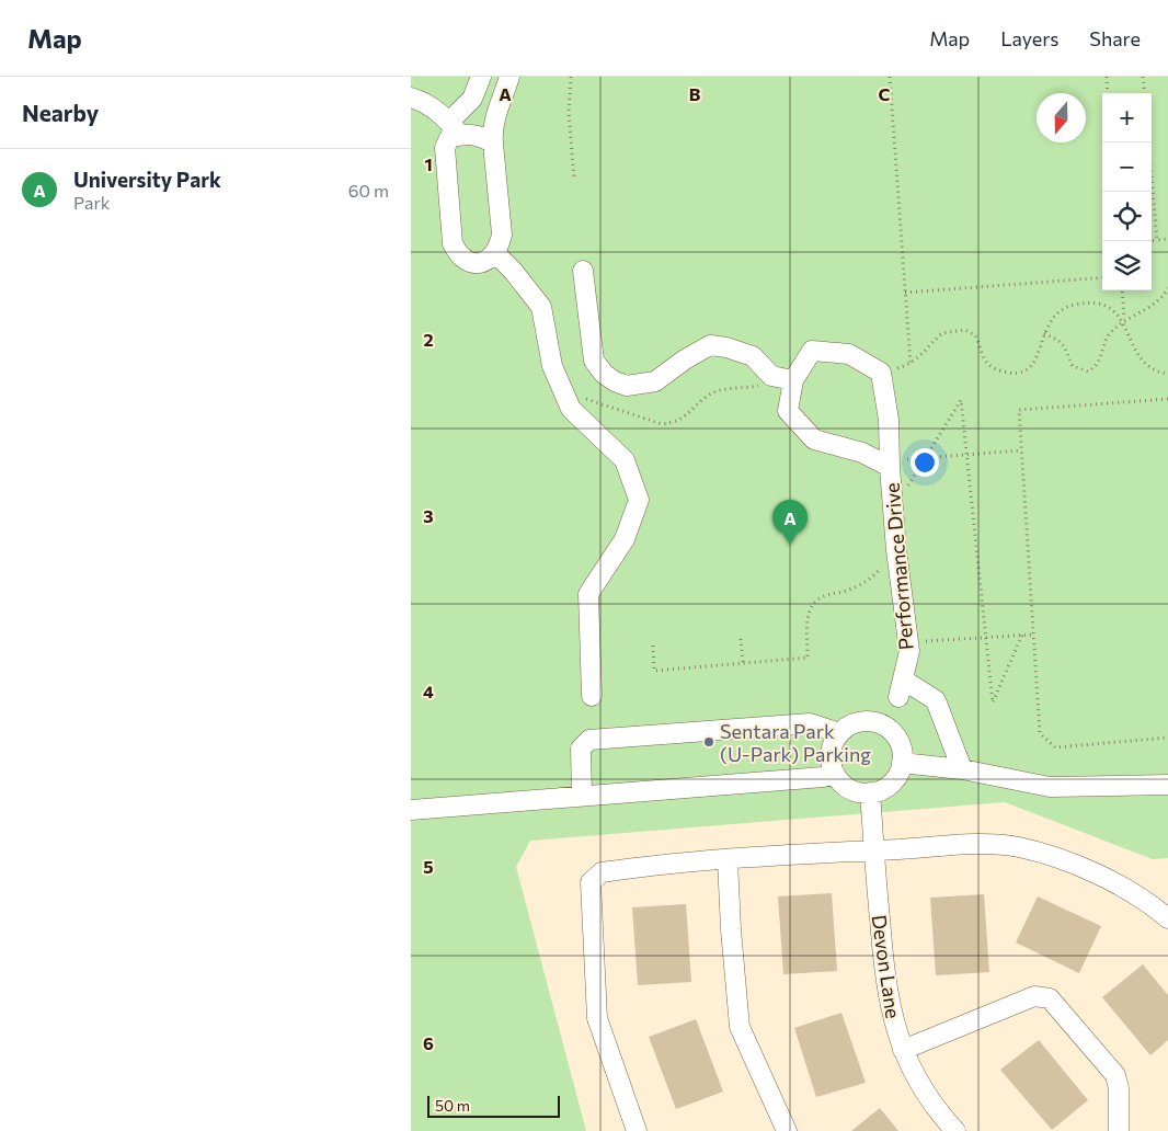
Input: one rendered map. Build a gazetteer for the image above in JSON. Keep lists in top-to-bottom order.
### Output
{
  "streets": {
    "street": ["Performance Drive", "Devon Lane"]
  },
  "places": ["Sentara Park (U-Park) Parking"],
  "scale_bar": "50 m",
  "north": "bottom",
  "page": {
    "header": "Map",
    "nav": ["Map", "Layers", "Share"],
    "heading": "Nearby",
    "map_buttons": ["+", "−"],
    "list": [
      {
        "mark": "A",
        "name": "University Park",
        "note": "Park",
        "value": "60 m"
      }
    ],
    "pins": "A",
    "scale": "50 m"
  },
  "grid": {
    "columns": ["A", "B", "C"],
    "rows": [
      "1",
      "2",
      "3",
      "4",
      "5",
      "6"
    ]
  }
}
